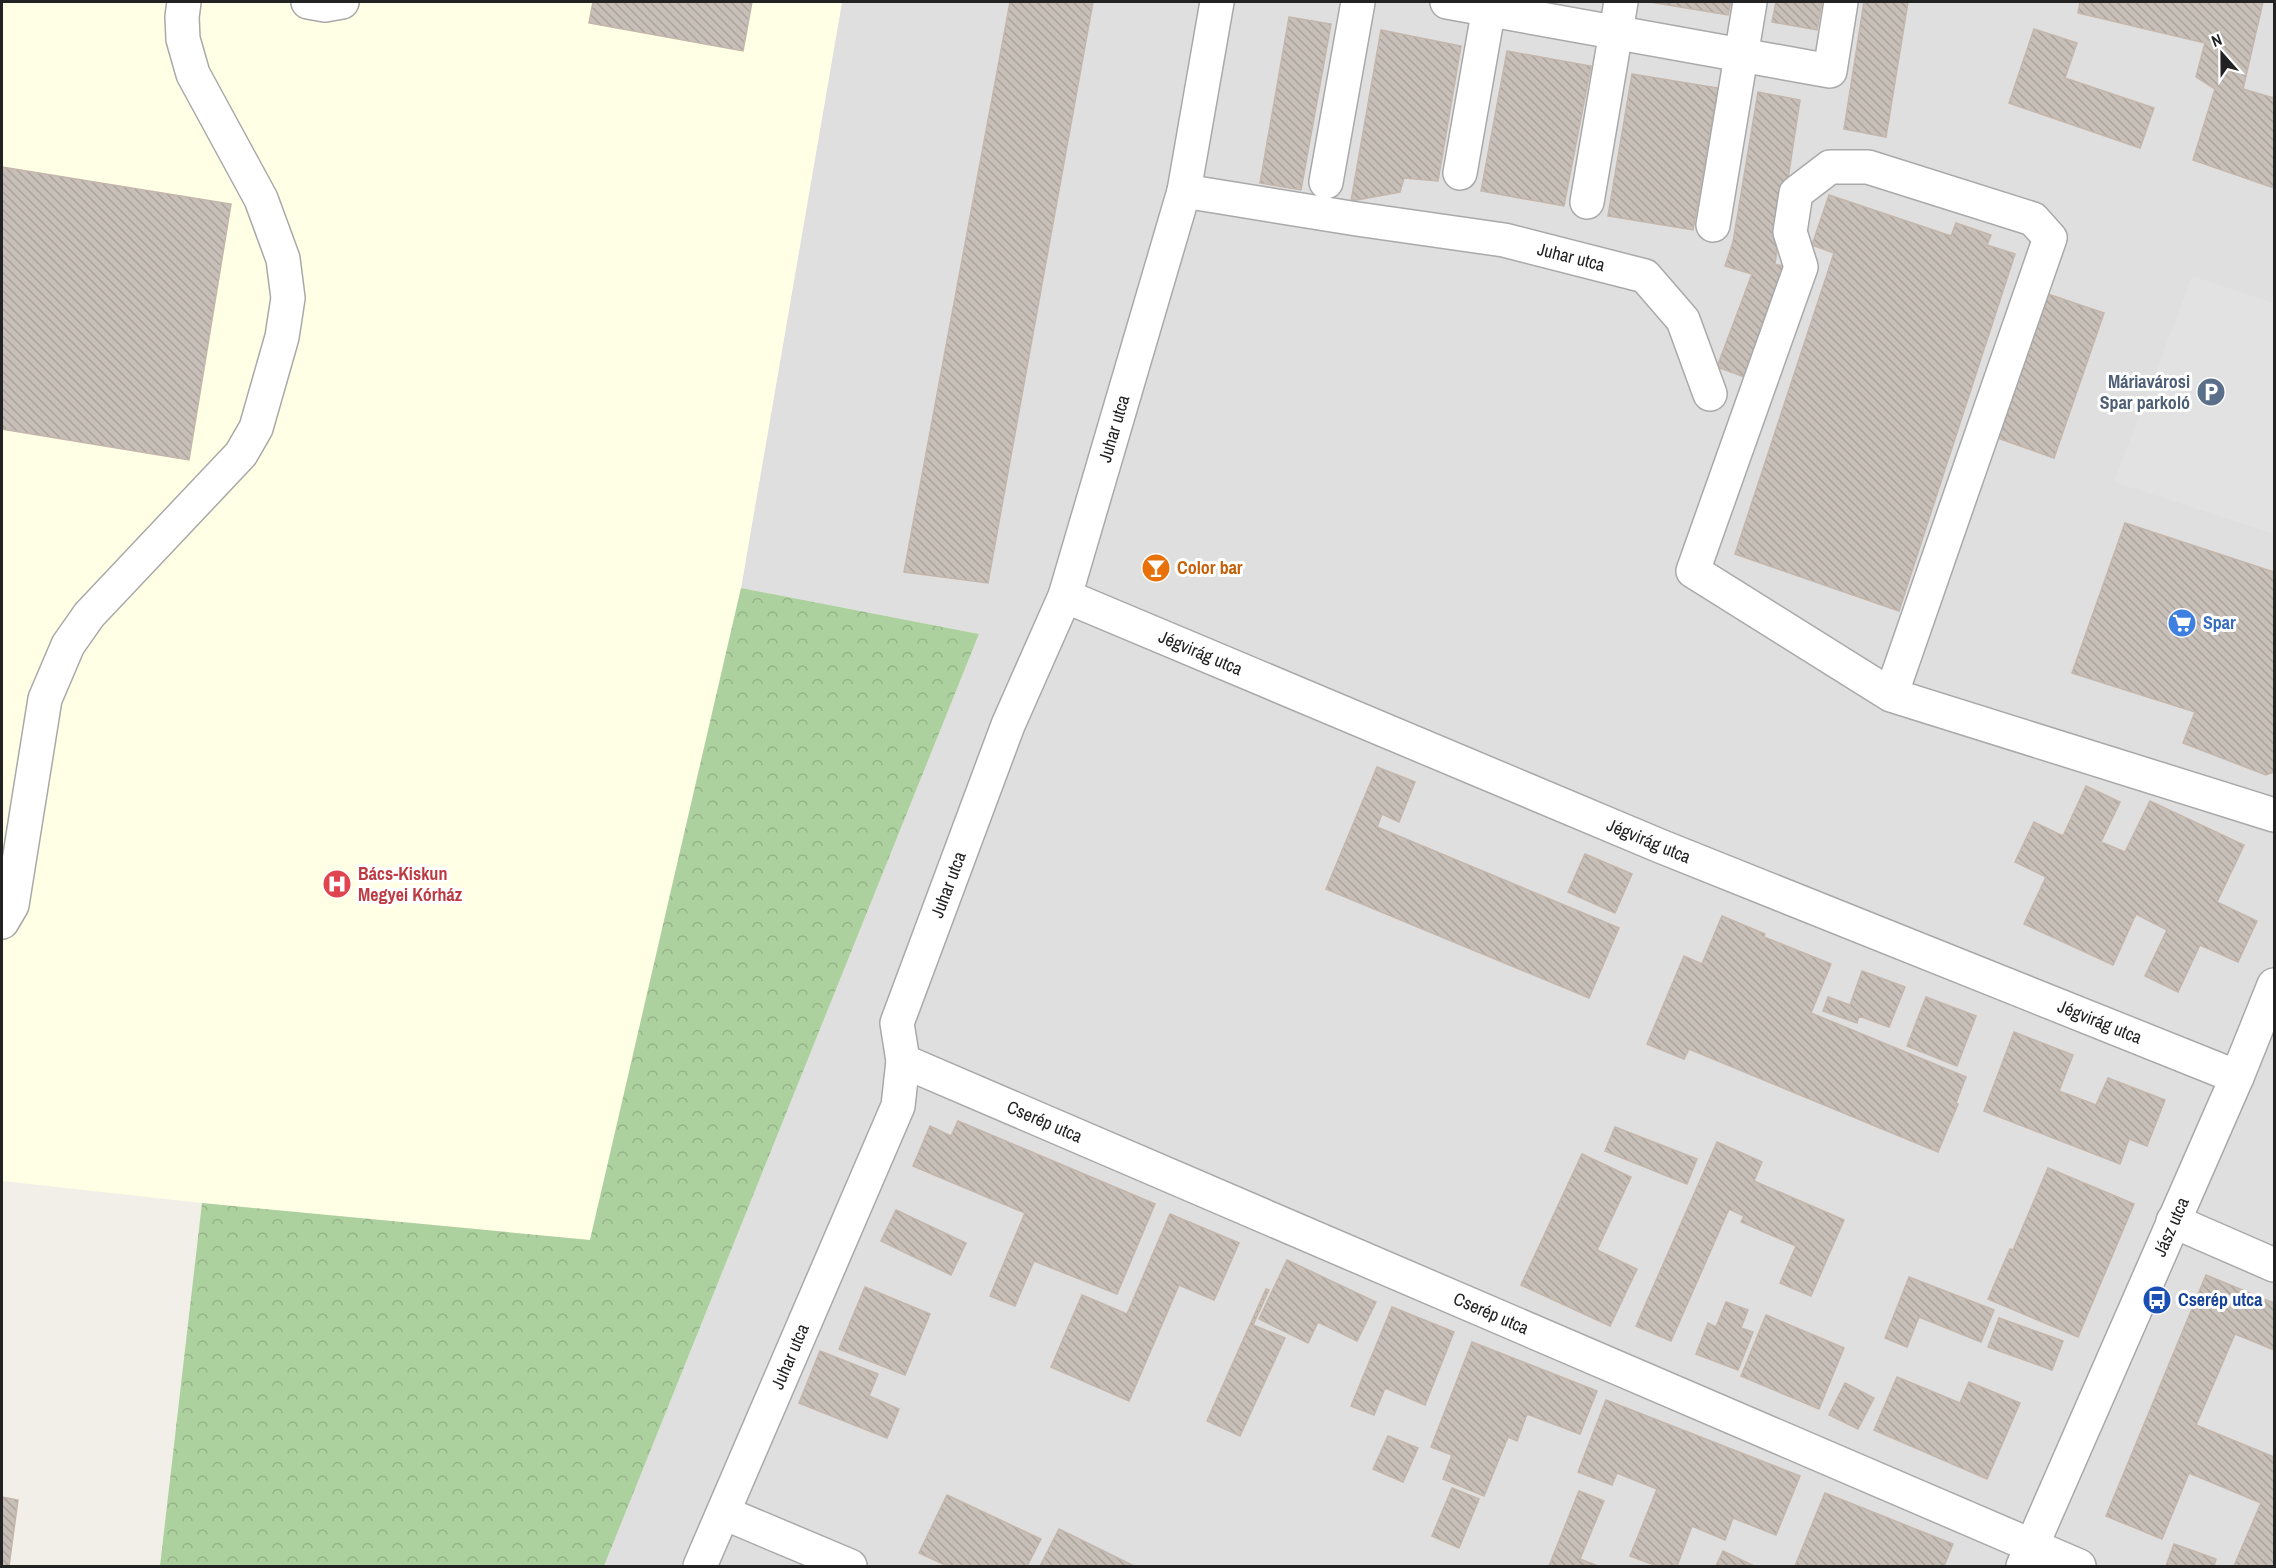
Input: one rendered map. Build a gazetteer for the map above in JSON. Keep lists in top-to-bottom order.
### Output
{
  "streets": {
    "street": [
      "Juhar utca",
      "Jégvirág utca",
      "Cserép utca",
      "Jász utca"
    ]
  },
  "crossings": [
    ["Juhar utca", "Jégvirág utca"],
    ["Juhar utca", "Cserép utca"],
    ["Jégvirág utca", "Jász utca"],
    ["Cserép utca", "Jász utca"]
  ],
  "places": {
    "parking": ["Máriavárosi Spar parkoló"],
    "bar": ["Color bar"],
    "supermarket": ["Spar"],
    "hospital": ["Bács-Kiskun Megyei Kórház"],
    "bus stop": ["Cserép utca"]
  },
  "north": "top"
}
